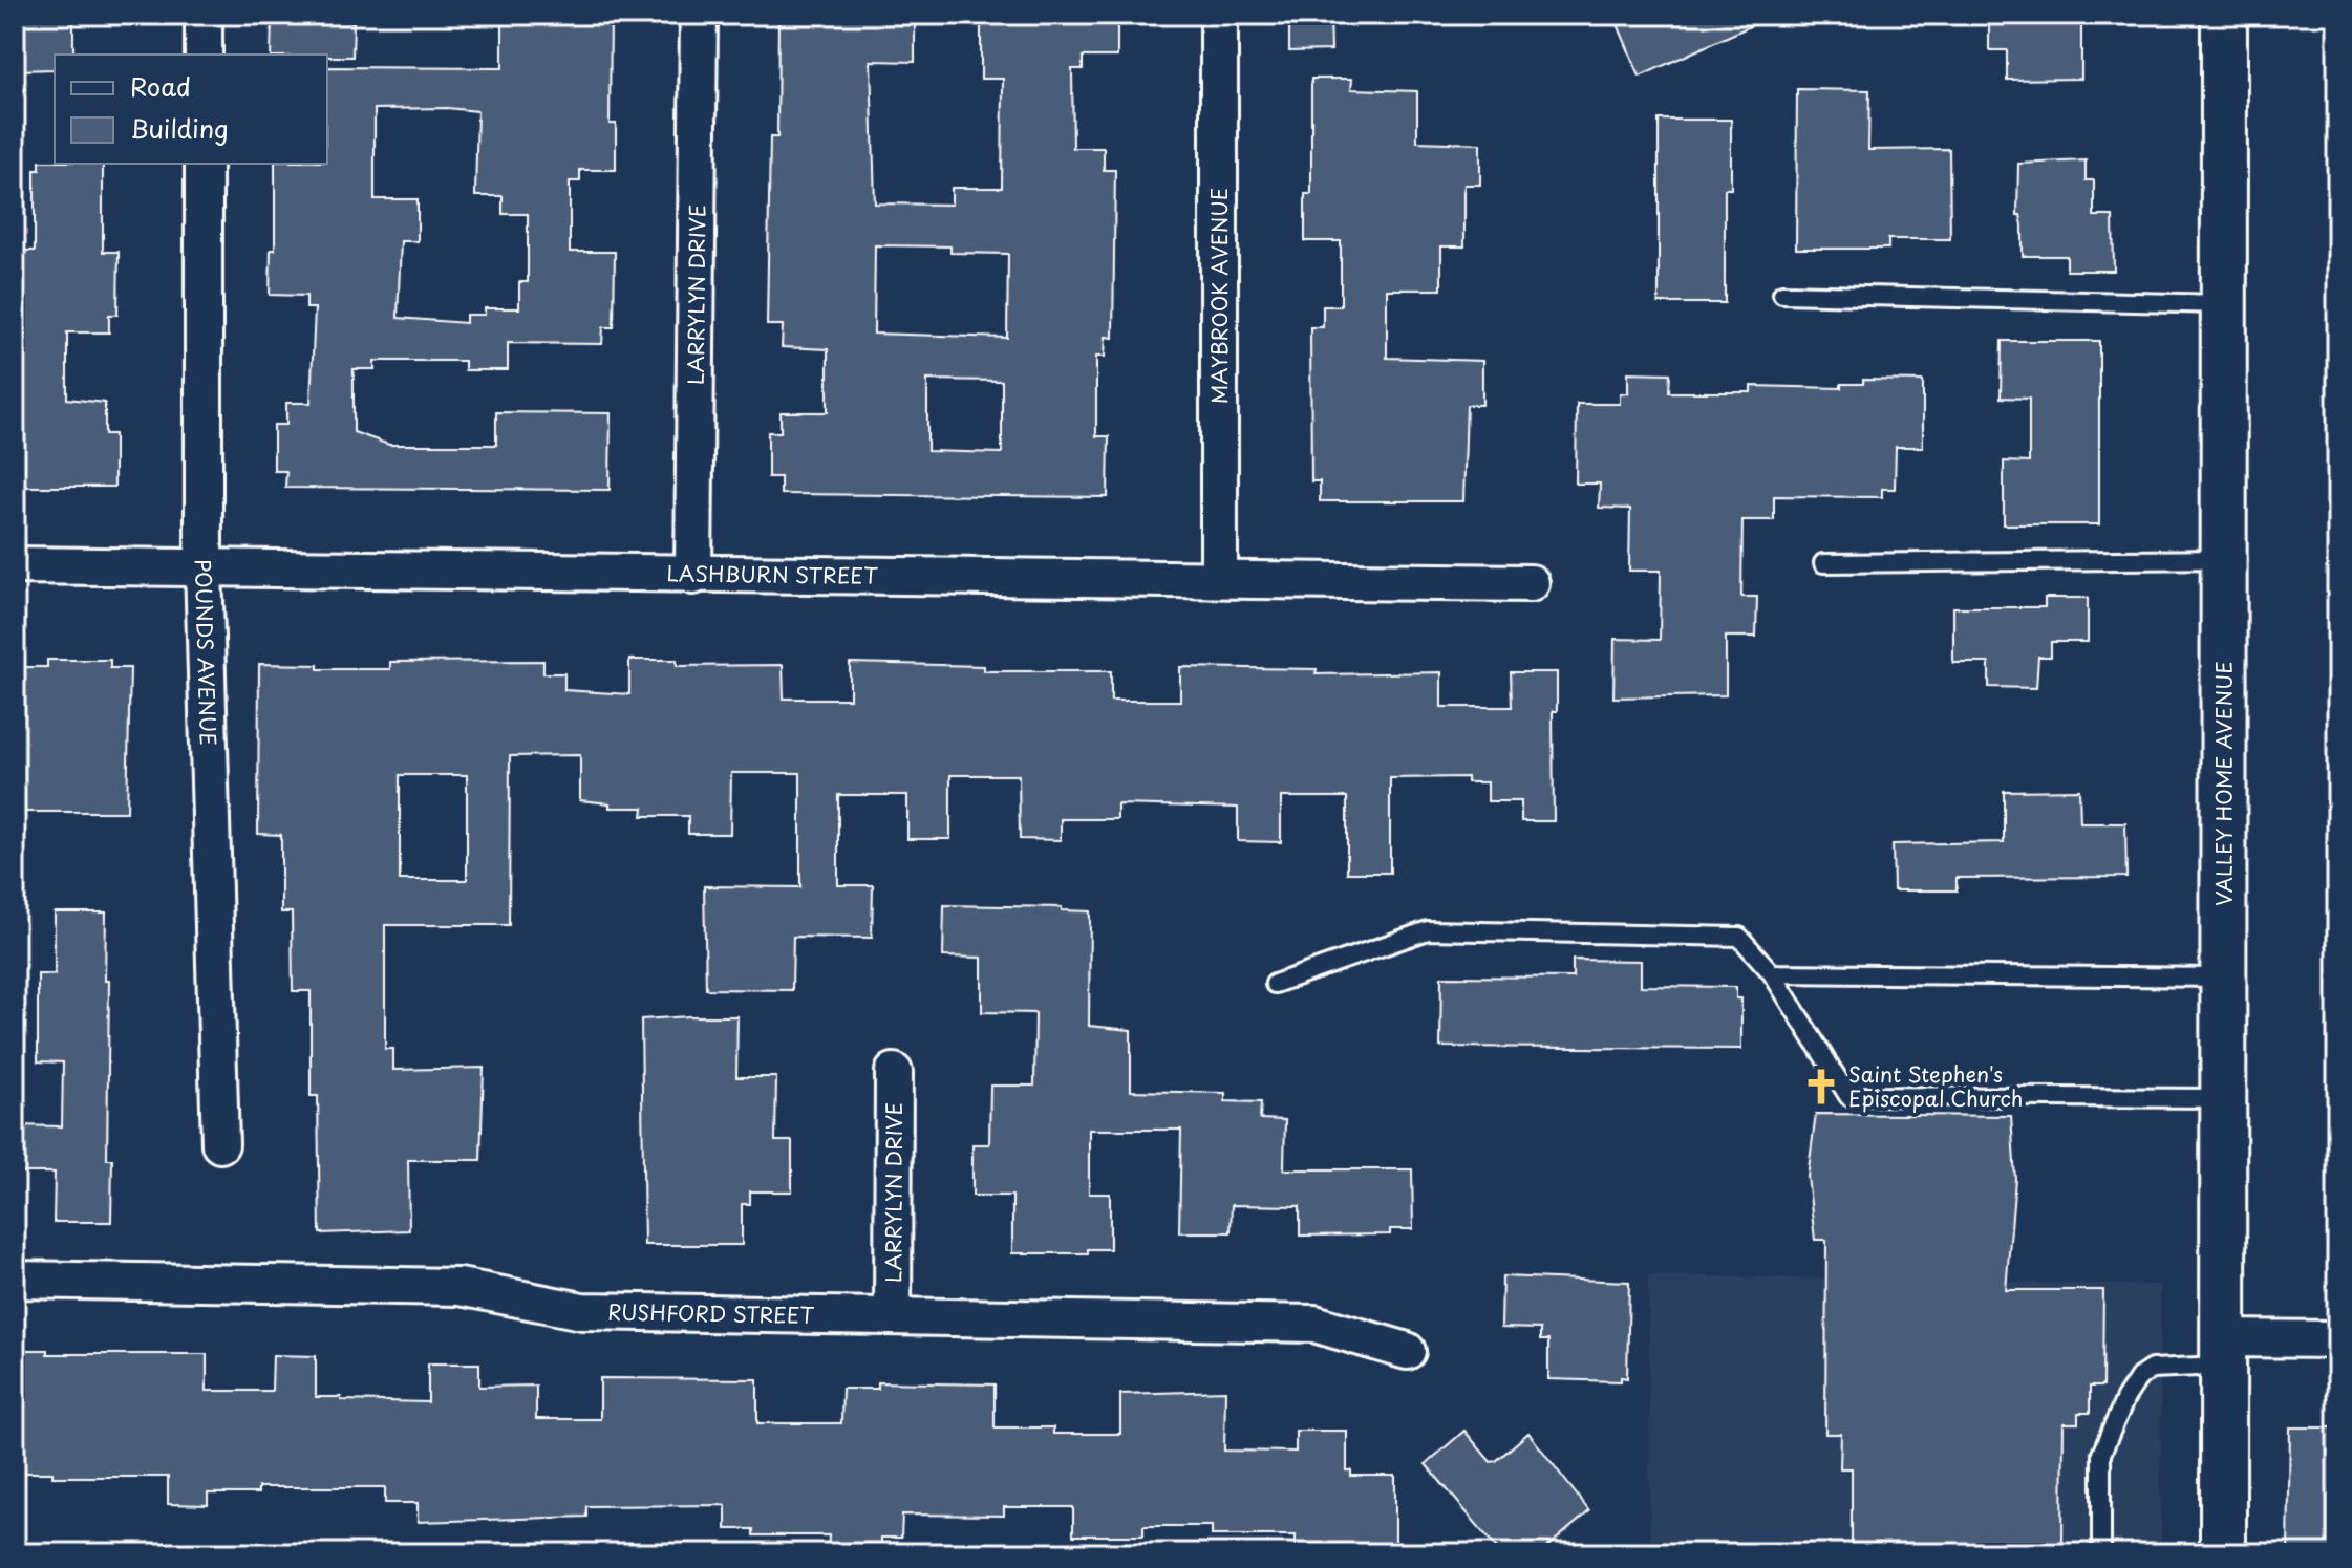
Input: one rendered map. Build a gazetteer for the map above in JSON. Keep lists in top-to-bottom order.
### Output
{
  "streets": {
    "street": [
      "LARRYLYN DRIVE",
      "MAYBROOK AVENUE",
      "LASHBURN STREET",
      "POUNDS AVENUE",
      "VALLEY HOME AVENUE",
      "RUSHFORD STREET"
    ]
  },
  "crossings": [
    ["LARRYLYN DRIVE", "LASHBURN STREET"],
    ["LARRYLYN DRIVE", "RUSHFORD STREET"],
    ["MAYBROOK AVENUE", "LASHBURN STREET"],
    ["LASHBURN STREET", "POUNDS AVENUE"]
  ],
  "places": {
    "church": ["Saint Stephen's Episcopal Church"]
  },
  "legend": ["Road", "Building"]
}
